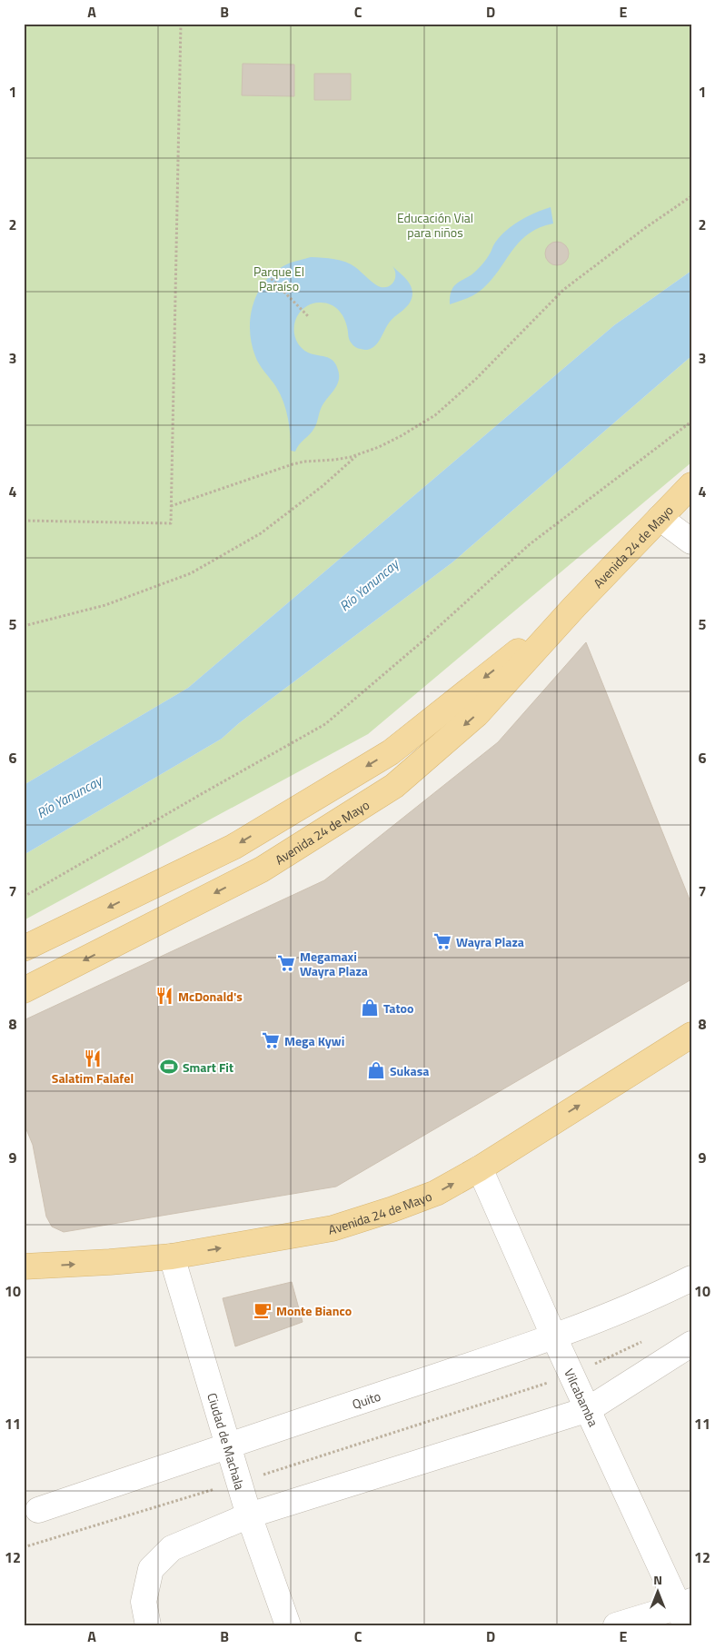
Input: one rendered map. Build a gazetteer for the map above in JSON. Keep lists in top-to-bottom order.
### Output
{
  "streets": {
    "main road": ["Avenida 24 de Mayo"],
    "street": ["Vilcabamba", "Quito", "Ciudad de Machala"]
  },
  "crossings": [
    ["Avenida 24 de Mayo", "Vilcabamba"],
    ["Avenida 24 de Mayo", "Ciudad de Machala"],
    ["Vilcabamba", "Quito"],
    ["Quito", "Ciudad de Machala"]
  ],
  "water": ["Río Yanuncay"],
  "parks": ["Educación Vial para niños", "Parque El Paraíso"],
  "places": {
    "supermarket": ["Wayra Plaza", "Megamaxi Wayra Plaza", "Mega Kywi"],
    "restaurant": ["McDonald's", "Salatim Falafel"],
    "shop": ["Tatoo", "Sukasa"],
    "sports": ["Smart Fit"],
    "cafe": ["Monte Bianco"]
  },
  "north": "top",
  "grid": {
    "columns": [
      "A",
      "B",
      "C",
      "D",
      "E"
    ],
    "rows": [
      "1",
      "2",
      "3",
      "4",
      "5",
      "6",
      "7",
      "8",
      "9",
      "10",
      "11",
      "12"
    ]
  }
}
